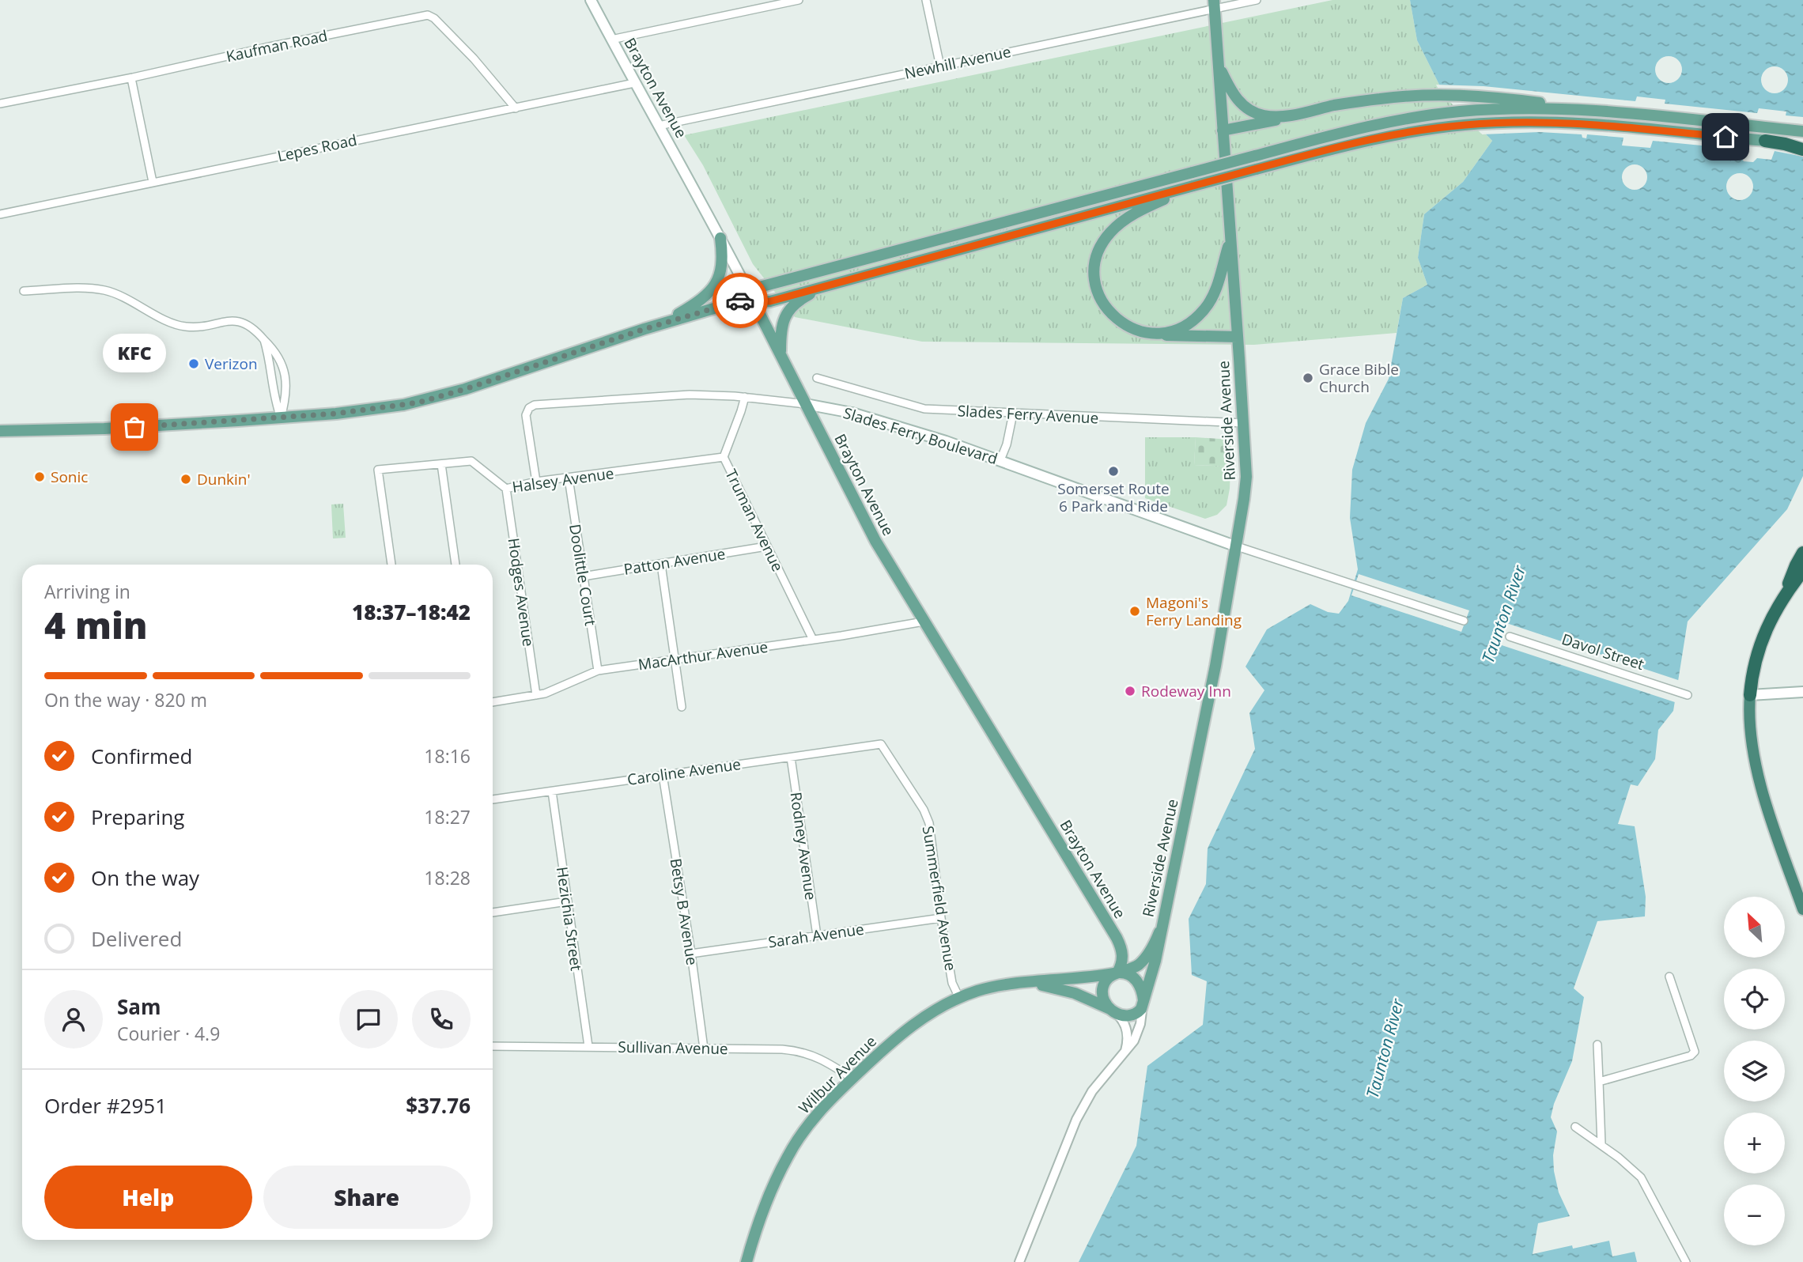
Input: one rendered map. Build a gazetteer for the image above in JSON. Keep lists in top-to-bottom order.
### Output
{
  "streets": {
    "main road": [
      "Brayton Avenue",
      "Riverside Avenue",
      "Slades Ferry Boulevard",
      "Wilbur Avenue"
    ],
    "street": [
      "Kaufman Road",
      "Newhill Avenue",
      "Lepes Road",
      "Slades Ferry Avenue",
      "Halsey Avenue",
      "Truman Avenue",
      "Patton Avenue",
      "Doolittle Court",
      "Hodges Avenue",
      "Davol Street",
      "MacArthur Avenue",
      "Caroline Avenue",
      "Rodney Avenue",
      "Summerfield Avenue",
      "Betsy B Avenue",
      "Hezichia Street",
      "Sarah Avenue",
      "Sullivan Avenue"
    ]
  },
  "crossings": [
    ["Kaufman Road", "Lepes Road"],
    ["Newhill Avenue", "Brayton Avenue"],
    ["Newhill Avenue", "Riverside Avenue"],
    ["Brayton Avenue", "Lepes Road"],
    ["Brayton Avenue", "Riverside Avenue"],
    ["Brayton Avenue", "Slades Ferry Boulevard"],
    ["Brayton Avenue", "MacArthur Avenue"],
    ["Brayton Avenue", "Wilbur Avenue"],
    ["Slades Ferry Avenue", "Riverside Avenue"],
    ["Riverside Avenue", "Slades Ferry Boulevard"],
    ["Riverside Avenue", "Wilbur Avenue"],
    ["Slades Ferry Boulevard", "Halsey Avenue"],
    ["Slades Ferry Boulevard", "Truman Avenue"],
    ["Halsey Avenue", "Truman Avenue"],
    ["Halsey Avenue", "Doolittle Court"],
    ["Halsey Avenue", "Hodges Avenue"],
    ["Truman Avenue", "Patton Avenue"],
    ["Truman Avenue", "MacArthur Avenue"],
    ["Patton Avenue", "Doolittle Court"],
    ["Doolittle Court", "MacArthur Avenue"],
    ["Hodges Avenue", "MacArthur Avenue"],
    ["Caroline Avenue", "Rodney Avenue"],
    ["Caroline Avenue", "Summerfield Avenue"],
    ["Caroline Avenue", "Betsy B Avenue"],
    ["Caroline Avenue", "Hezichia Street"],
    ["Rodney Avenue", "Sarah Avenue"],
    ["Summerfield Avenue", "Sarah Avenue"],
    ["Summerfield Avenue", "Wilbur Avenue"],
    ["Betsy B Avenue", "Sarah Avenue"],
    ["Betsy B Avenue", "Sullivan Avenue"],
    ["Hezichia Street", "Sullivan Avenue"],
    ["Sullivan Avenue", "Wilbur Avenue"]
  ],
  "water": ["Taunton River"],
  "places": [
    "Verizon",
    "Grace Bible Church",
    "KFC",
    "Somerset Route 6 Park and Ride",
    "Sonic",
    "Dunkin'",
    "Magoni's Ferry Landing",
    "Rodeway Inn"
  ],
  "north": "top left",
  "page": {
    "bubble": "KFC",
    "heading": ["4 min", "Arriving in", "18:37–18:42"],
    "panel": [
      "Sam",
      "Courier · 4.9",
      "Order #2951",
      "$37.76"
    ],
    "bar": "On the way · 820 m",
    "list": [
      ["Confirmed", "18:16"],
      ["Preparing", "18:27"],
      ["On the way", "18:28"],
      "Delivered"
    ],
    "map_buttons": ["+", "−"],
    "buttons": ["Help", "Share"]
  }
}
